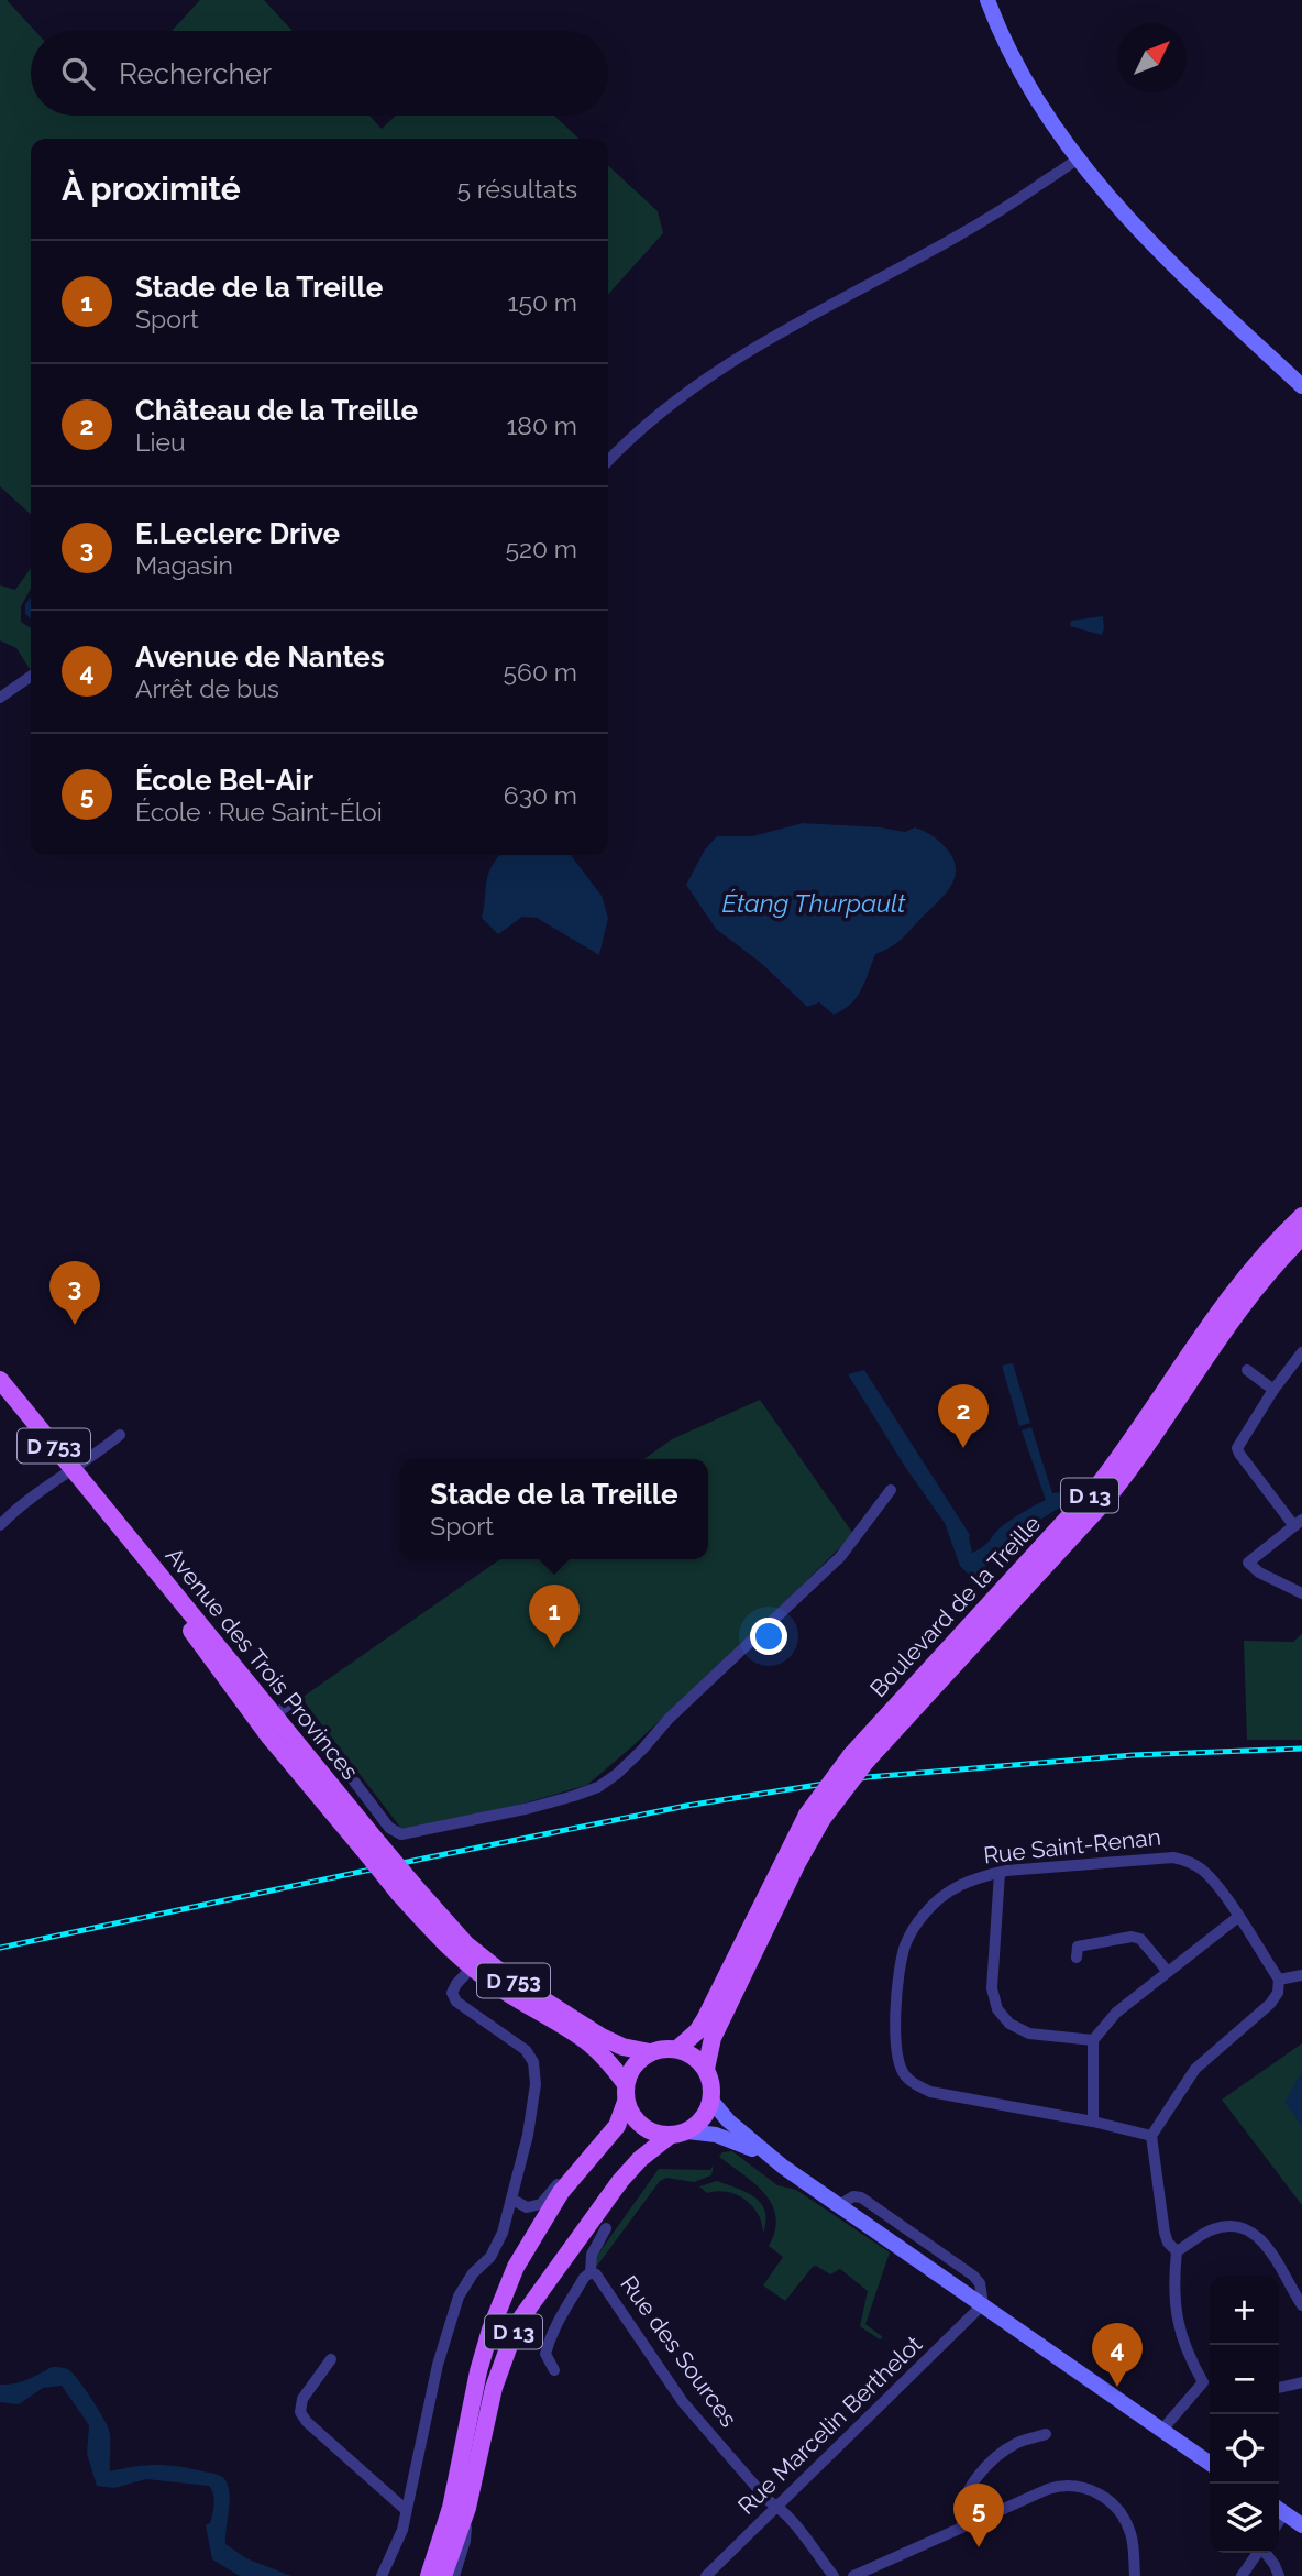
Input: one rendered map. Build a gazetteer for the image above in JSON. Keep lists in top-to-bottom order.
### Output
{
  "streets": {
    "main road": [
      "D 753",
      "D 13",
      "Boulevard de la Treille",
      "Avenue des Trois Provinces"
    ],
    "street": ["Rue Saint-Renan", "Rue des Sources", "Rue Marcelin Berthelot"]
  },
  "crossings": [
    ["D 753", "D 13"],
    ["D 753", "Boulevard de la Treille"],
    ["D 753", "Avenue des Trois Provinces"],
    ["D 13", "Boulevard de la Treille"],
    ["Rue des Sources", "Rue Marcelin Berthelot"]
  ],
  "water": ["Étang Thurpault"],
  "north": "top right",
  "page": {
    "search": "Rechercher",
    "heading": ["À proximité", "5 résultats"],
    "list": [
      {
        "mark": "1",
        "name": "Stade de la Treille",
        "note": "Sport",
        "value": "150 m"
      },
      {
        "mark": "2",
        "name": "Château de la Treille",
        "note": "Lieu",
        "value": "180 m"
      },
      {
        "mark": "3",
        "name": "E.Leclerc Drive",
        "note": "Magasin",
        "value": "520 m"
      },
      {
        "mark": "4",
        "name": "Avenue de Nantes",
        "note": "Arrêt de bus",
        "value": "560 m"
      },
      {
        "mark": "5",
        "name": "École Bel-Air",
        "note": "École · Rue Saint-Éloi",
        "value": "630 m"
      }
    ],
    "pins": [
      "3",
      "2",
      "1",
      "4",
      "5"
    ],
    "popup": ["Stade de la Treille", "Sport"],
    "map_buttons": ["+", "−"]
  }
}
